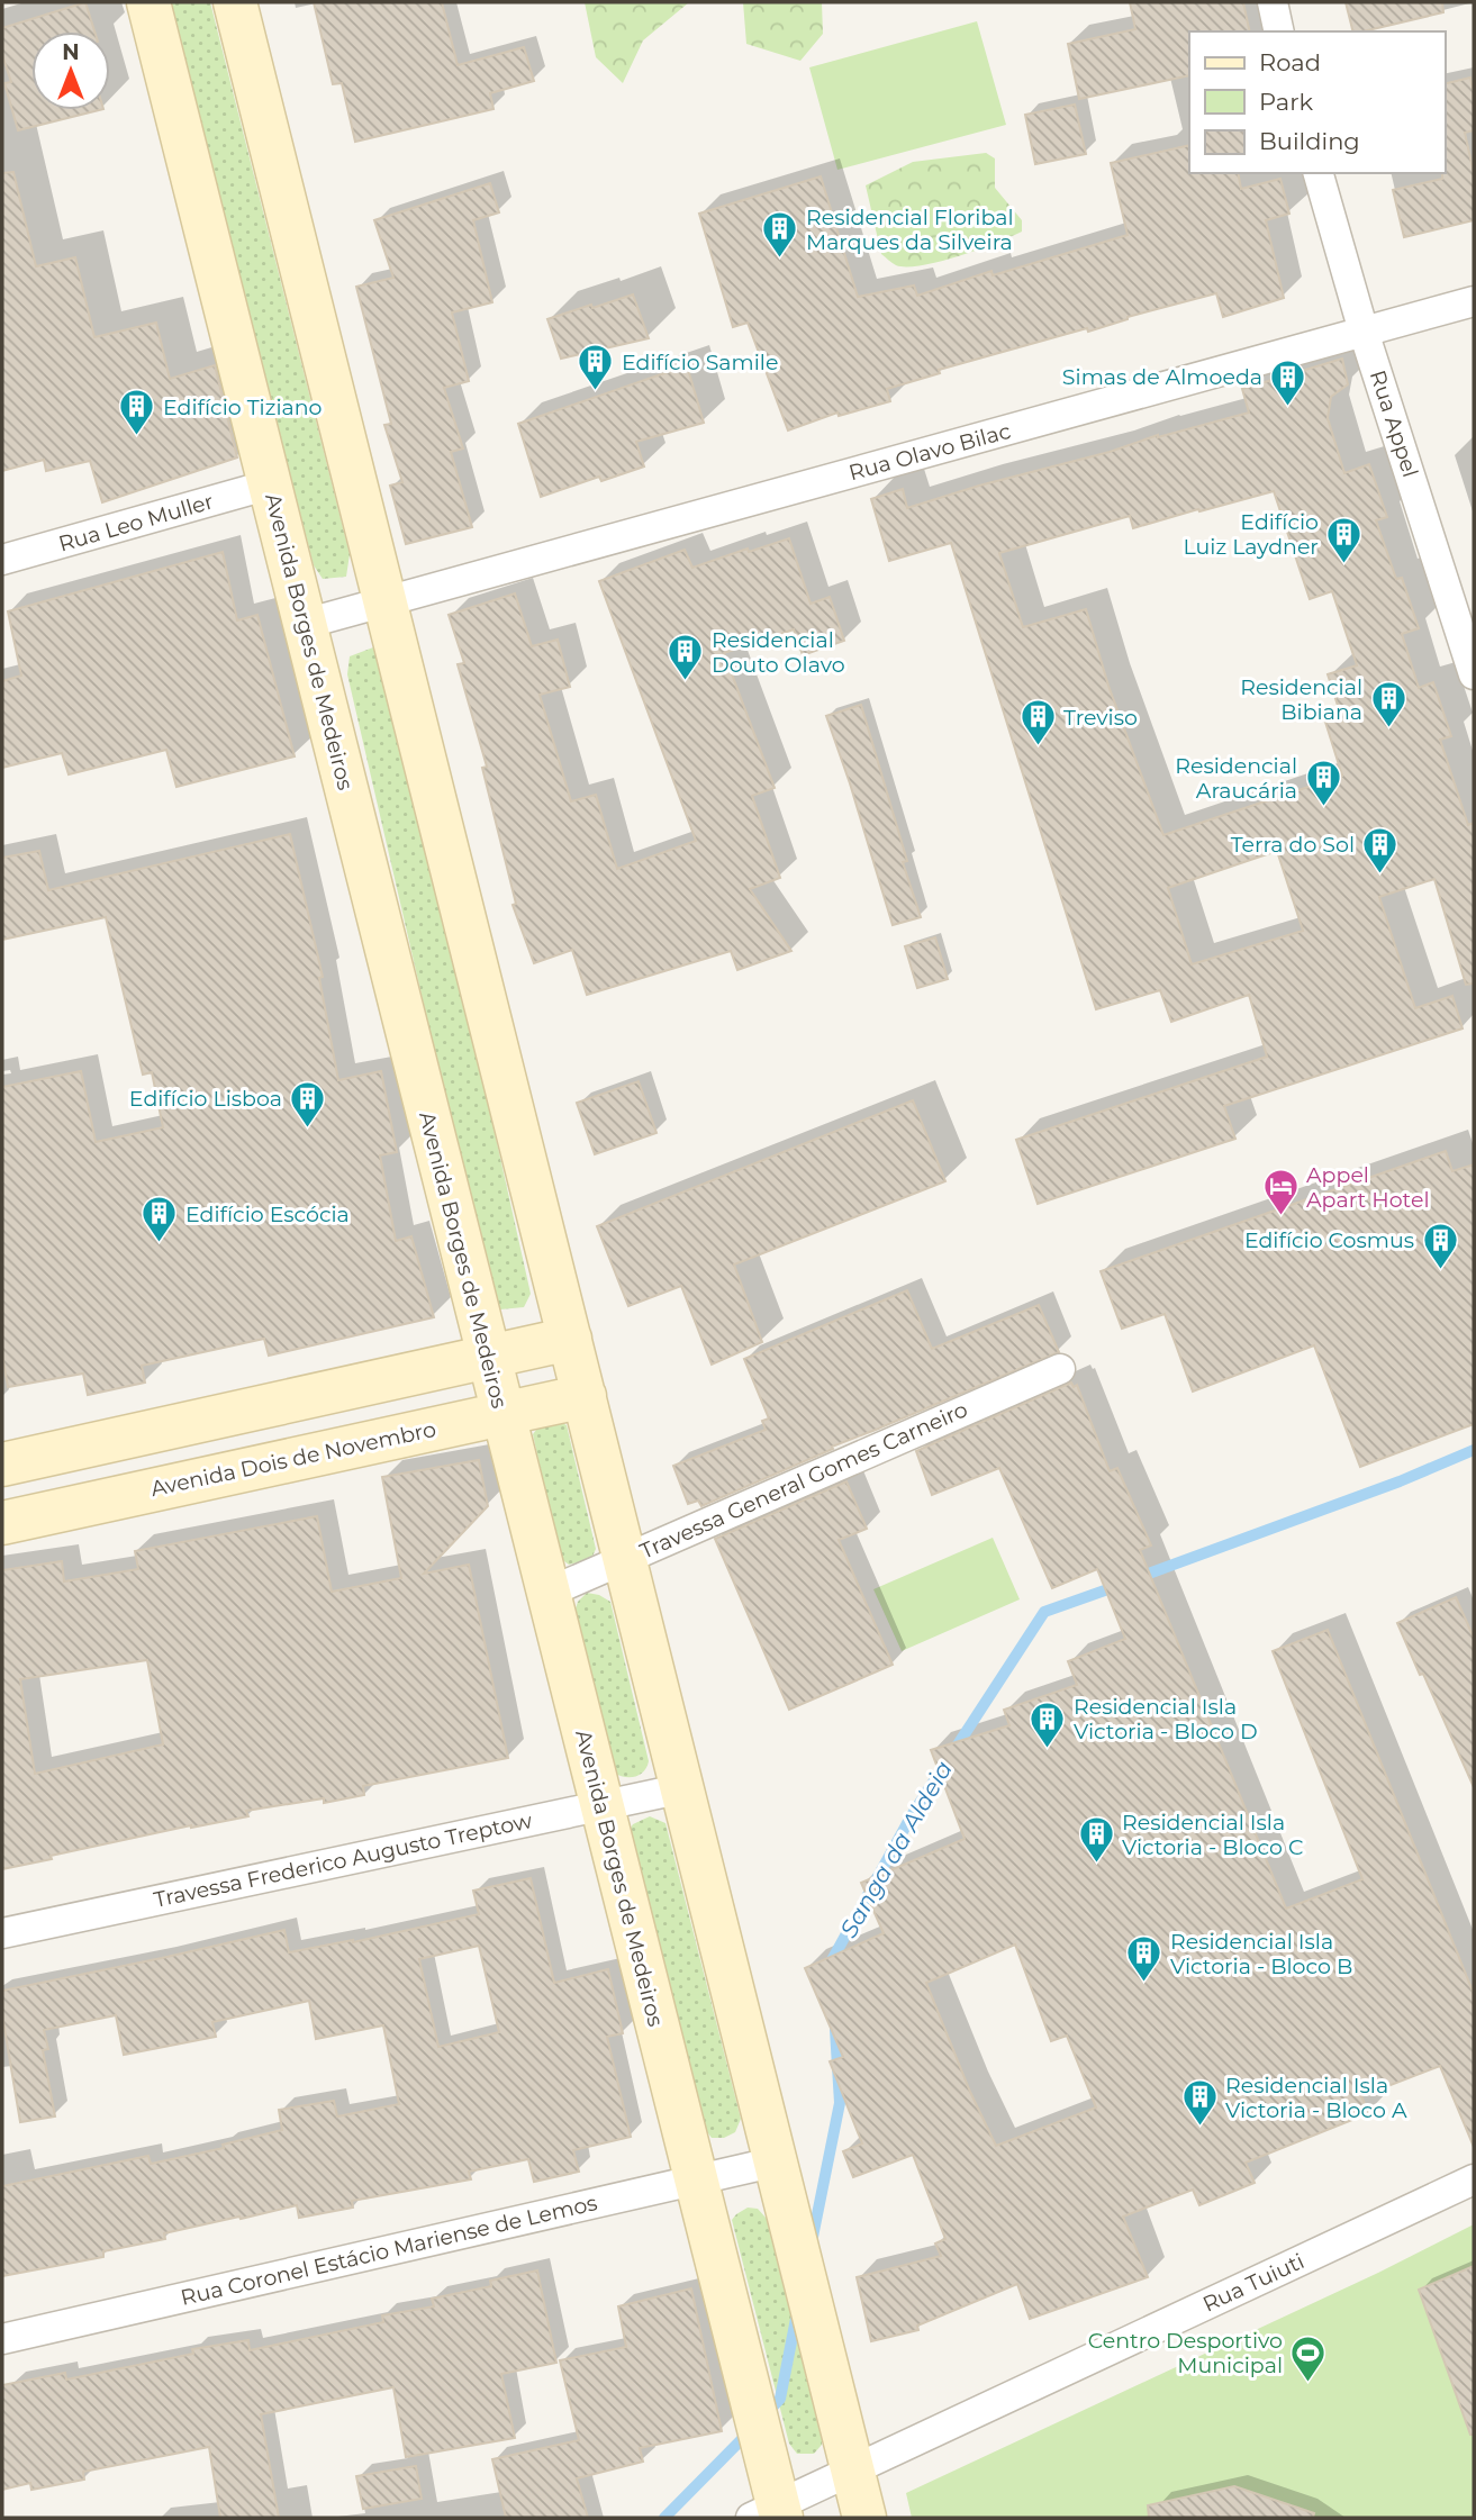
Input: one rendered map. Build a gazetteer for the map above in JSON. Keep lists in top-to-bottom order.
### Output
{
  "streets": {
    "main road": ["Avenida Borges de Medeiros", "Avenida Dois de Novembro"],
    "street": [
      "Rua Appel",
      "Rua Olavo Bilac",
      "Rua Leo Muller",
      "Travessa General Gomes Carneiro",
      "Travessa Frederico Augusto Treptow",
      "Rua Coronel Estácio Mariense de Lemos",
      "Rua Tuiuti"
    ]
  },
  "crossings": [
    ["Rua Appel", "Rua Olavo Bilac"],
    ["Rua Olavo Bilac", "Avenida Borges de Medeiros"],
    ["Rua Leo Muller", "Avenida Borges de Medeiros"],
    ["Avenida Borges de Medeiros", "Avenida Dois de Novembro"],
    ["Avenida Borges de Medeiros", "Travessa General Gomes Carneiro"],
    ["Avenida Borges de Medeiros", "Travessa Frederico Augusto Treptow"],
    ["Avenida Borges de Medeiros", "Rua Coronel Estácio Mariense de Lemos"],
    ["Avenida Borges de Medeiros", "Rua Tuiuti"]
  ],
  "water": ["Sanga da Aldeia"],
  "places": {
    "building": [
      "Residencial Floribal Marques da Silveira",
      "Edifício Samile",
      "Simas de Almoeda",
      "Edifício Tiziano",
      "Edifício Luiz Laydner",
      "Residencial Douto Olavo",
      "Residencial Bibiana",
      "Treviso",
      "Residencial Araucária",
      "Terra do Sol",
      "Edifício Lisboa",
      "Edifício Escócia",
      "Edifício Cosmus",
      "Residencial Isla Victoria - Bloco D",
      "Residencial Isla Victoria - Bloco C",
      "Residencial Isla Victoria - Bloco B",
      "Residencial Isla Victoria - Bloco A"
    ],
    "hotel": ["Appel Apart Hotel"],
    "sports": ["Centro Desportivo Municipal"]
  },
  "legend": ["Road", "Park", "Building"],
  "north": "top"
}
